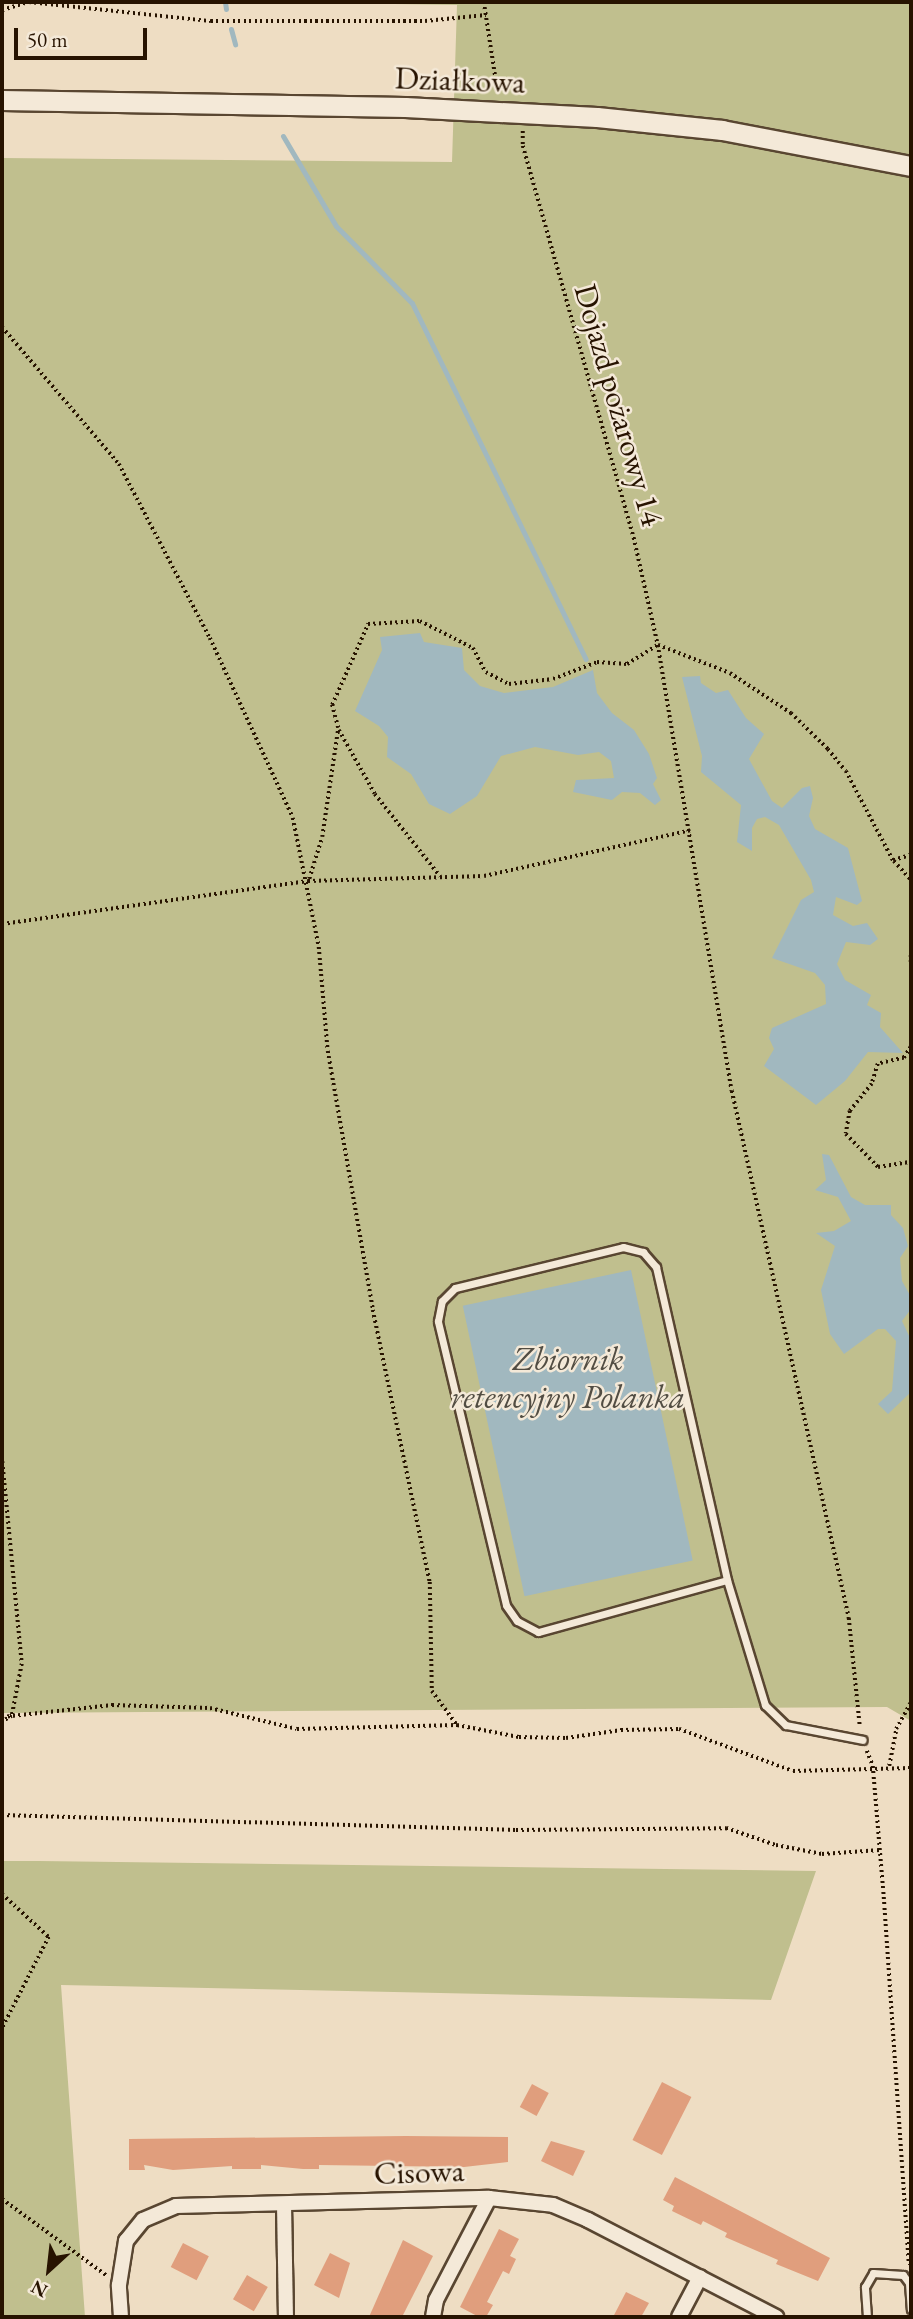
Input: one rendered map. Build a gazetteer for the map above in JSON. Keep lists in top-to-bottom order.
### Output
{
  "streets": {
    "street": ["Działkowa", "Cisowa"],
    "path": ["Dojazd pożarowy 14"]
  },
  "crossings": [
    ["Działkowa", "Dojazd pożarowy 14"]
  ],
  "water": ["Zbiornik retencyjny Polanka"],
  "scale_bar": "50 m",
  "north": "bottom left"
}
